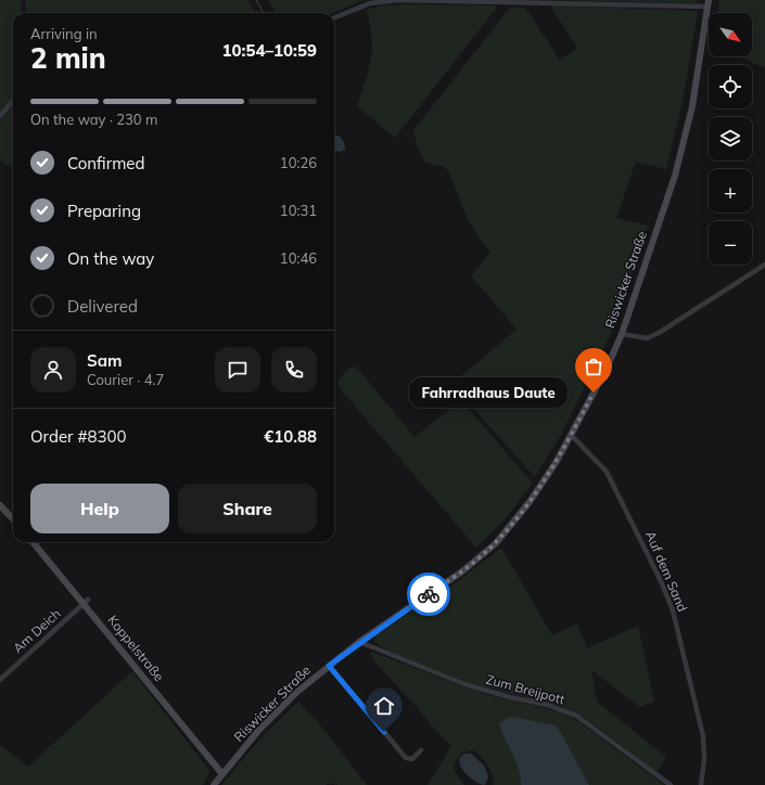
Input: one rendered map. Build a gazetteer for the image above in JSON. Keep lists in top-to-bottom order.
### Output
{
  "streets": {
    "street": [
      "Riswicker Straße",
      "Auf dem Sand",
      "Am Deich",
      "Koppelstraße",
      "Zum Breijpott"
    ]
  },
  "crossings": [
    ["Riswicker Straße", "Auf dem Sand"],
    ["Riswicker Straße", "Koppelstraße"],
    ["Riswicker Straße", "Zum Breijpott"],
    ["Am Deich", "Koppelstraße"]
  ],
  "places": ["Fahrradhaus Daute"],
  "north": "bottom right",
  "page": {
    "map_buttons": ["+", "−"],
    "heading": ["2 min", "Arriving in", "10:54–10:59"],
    "panel": [
      "Sam",
      "Courier · 4.7",
      "Order #8300",
      "€10.88"
    ],
    "bar": "On the way · 230 m",
    "list": [
      ["Confirmed", "10:26"],
      ["Preparing", "10:31"],
      ["On the way", "10:46"],
      "Delivered"
    ],
    "bubble": "Fahrradhaus Daute",
    "buttons": ["Help", "Share"]
  }
}
